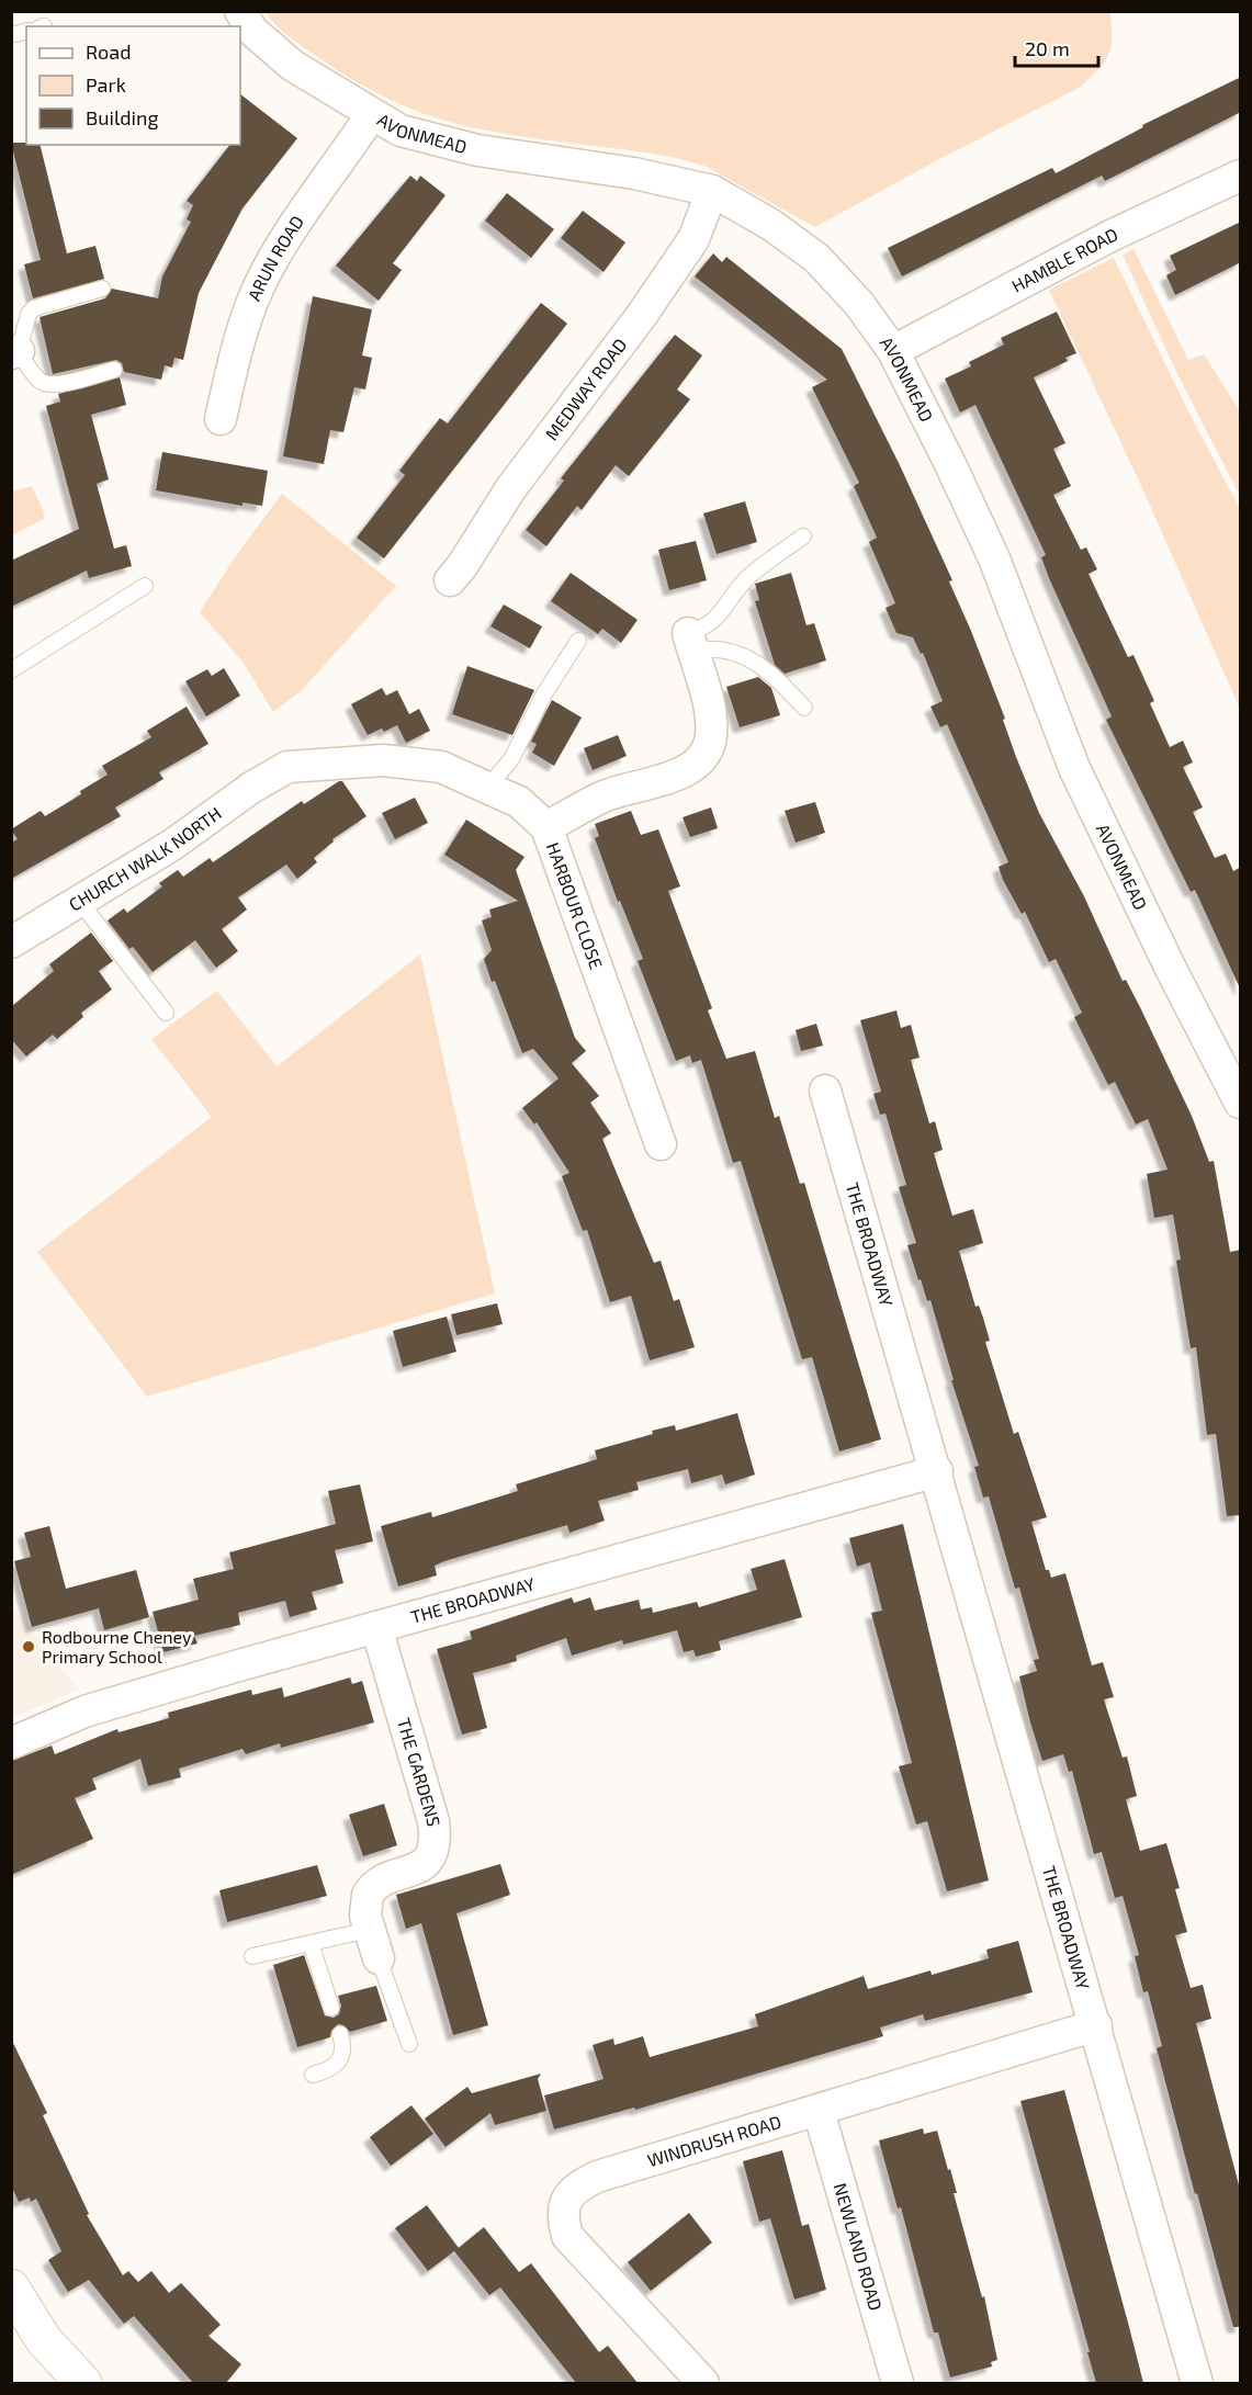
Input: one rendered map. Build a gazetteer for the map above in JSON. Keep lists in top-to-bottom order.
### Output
{
  "streets": {
    "street": [
      "AVONMEAD",
      "ARUN ROAD",
      "HAMBLE ROAD",
      "MEDWAY ROAD",
      "CHURCH WALK NORTH",
      "HARBOUR CLOSE",
      "THE BROADWAY",
      "THE GARDENS",
      "WINDRUSH ROAD",
      "NEWLAND ROAD"
    ]
  },
  "crossings": [
    ["AVONMEAD", "ARUN ROAD"],
    ["AVONMEAD", "HAMBLE ROAD"],
    ["AVONMEAD", "MEDWAY ROAD"],
    ["CHURCH WALK NORTH", "HARBOUR CLOSE"],
    ["THE BROADWAY", "THE GARDENS"],
    ["THE BROADWAY", "WINDRUSH ROAD"],
    ["WINDRUSH ROAD", "NEWLAND ROAD"]
  ],
  "places": ["Rodbourne Cheney Primary School"],
  "legend": ["Road", "Park", "Building"],
  "scale_bar": "20 m"
}
